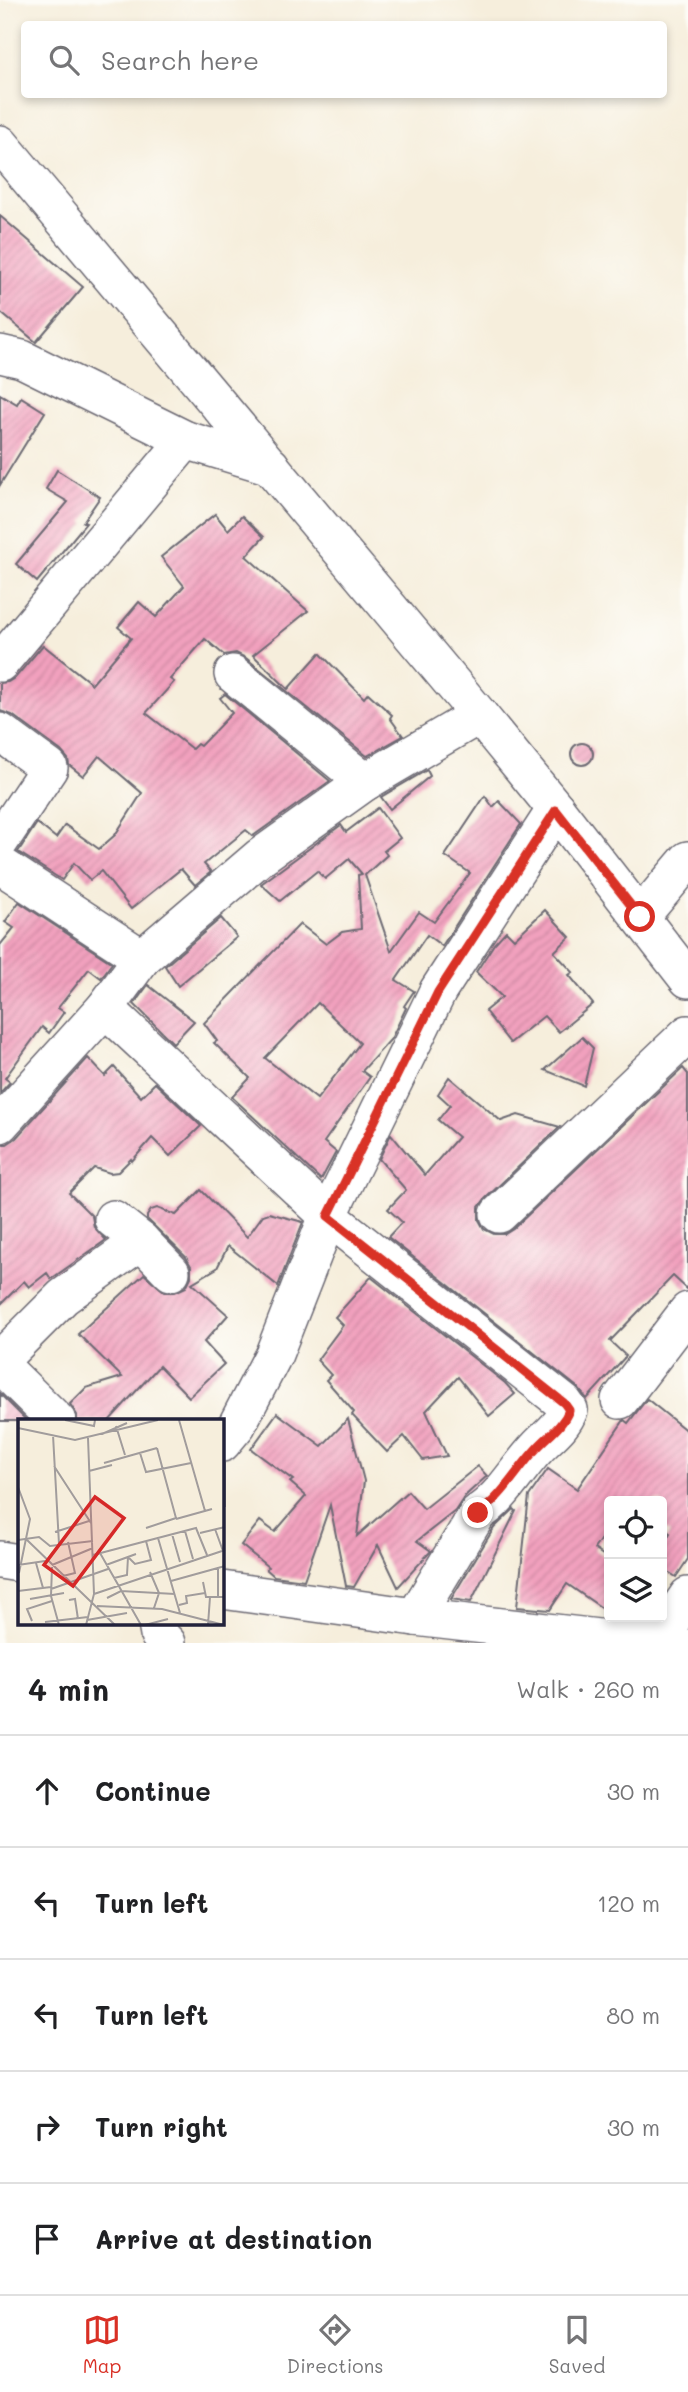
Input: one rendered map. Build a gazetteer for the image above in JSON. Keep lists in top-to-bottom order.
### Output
{
  "page": {
    "search": "Search here",
    "heading": ["4 min", "Walk · 260 m"],
    "list": [
      ["Continue", "30 m"],
      ["Turn left", "120 m"],
      ["Turn left", "80 m"],
      ["Turn right", "30 m"],
      "Arrive at destination"
    ],
    "nav": ["Map", "Directions", "Saved"]
  }
}
